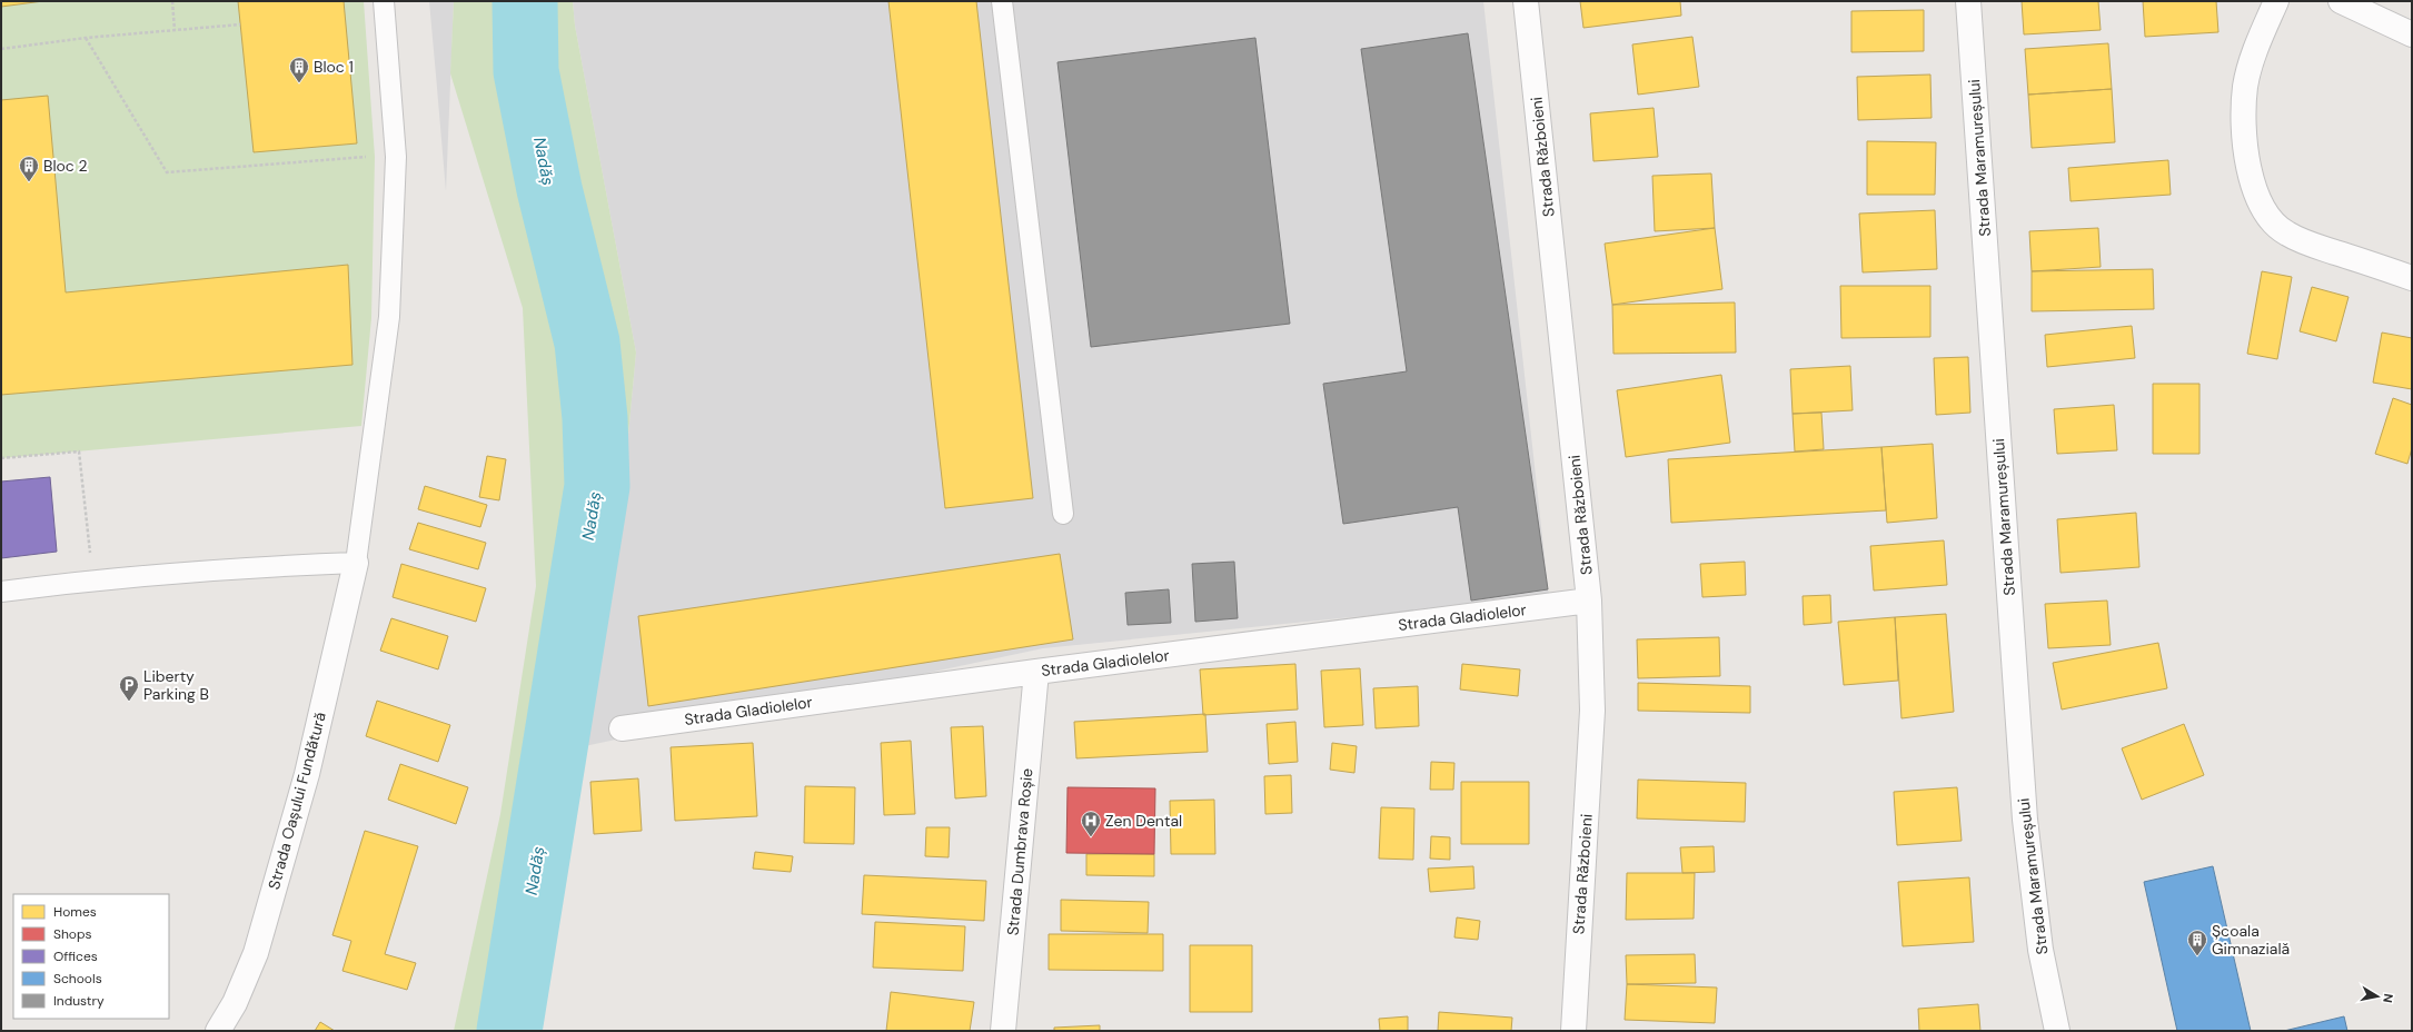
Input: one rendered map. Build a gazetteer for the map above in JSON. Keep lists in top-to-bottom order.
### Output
{
  "streets": {
    "street": [
      "Strada Războieni",
      "Strada Maramureșului",
      "Strada Gladiolelor",
      "Strada Oașului Fundătură",
      "Strada Dumbrava Roșie"
    ]
  },
  "crossings": [
    ["Strada Războieni", "Strada Gladiolelor"],
    ["Strada Gladiolelor", "Strada Dumbrava Roșie"]
  ],
  "water": ["Nadăș"],
  "places": {
    "building": ["Bloc 1", "Bloc 2", "Școala Gimnazială"],
    "parking": ["Liberty Parking B"],
    "hospital": ["Zen Dental"]
  },
  "legend": [
    "Homes",
    "Shops",
    "Offices",
    "Schools",
    "Industry"
  ],
  "north": "right"
}
